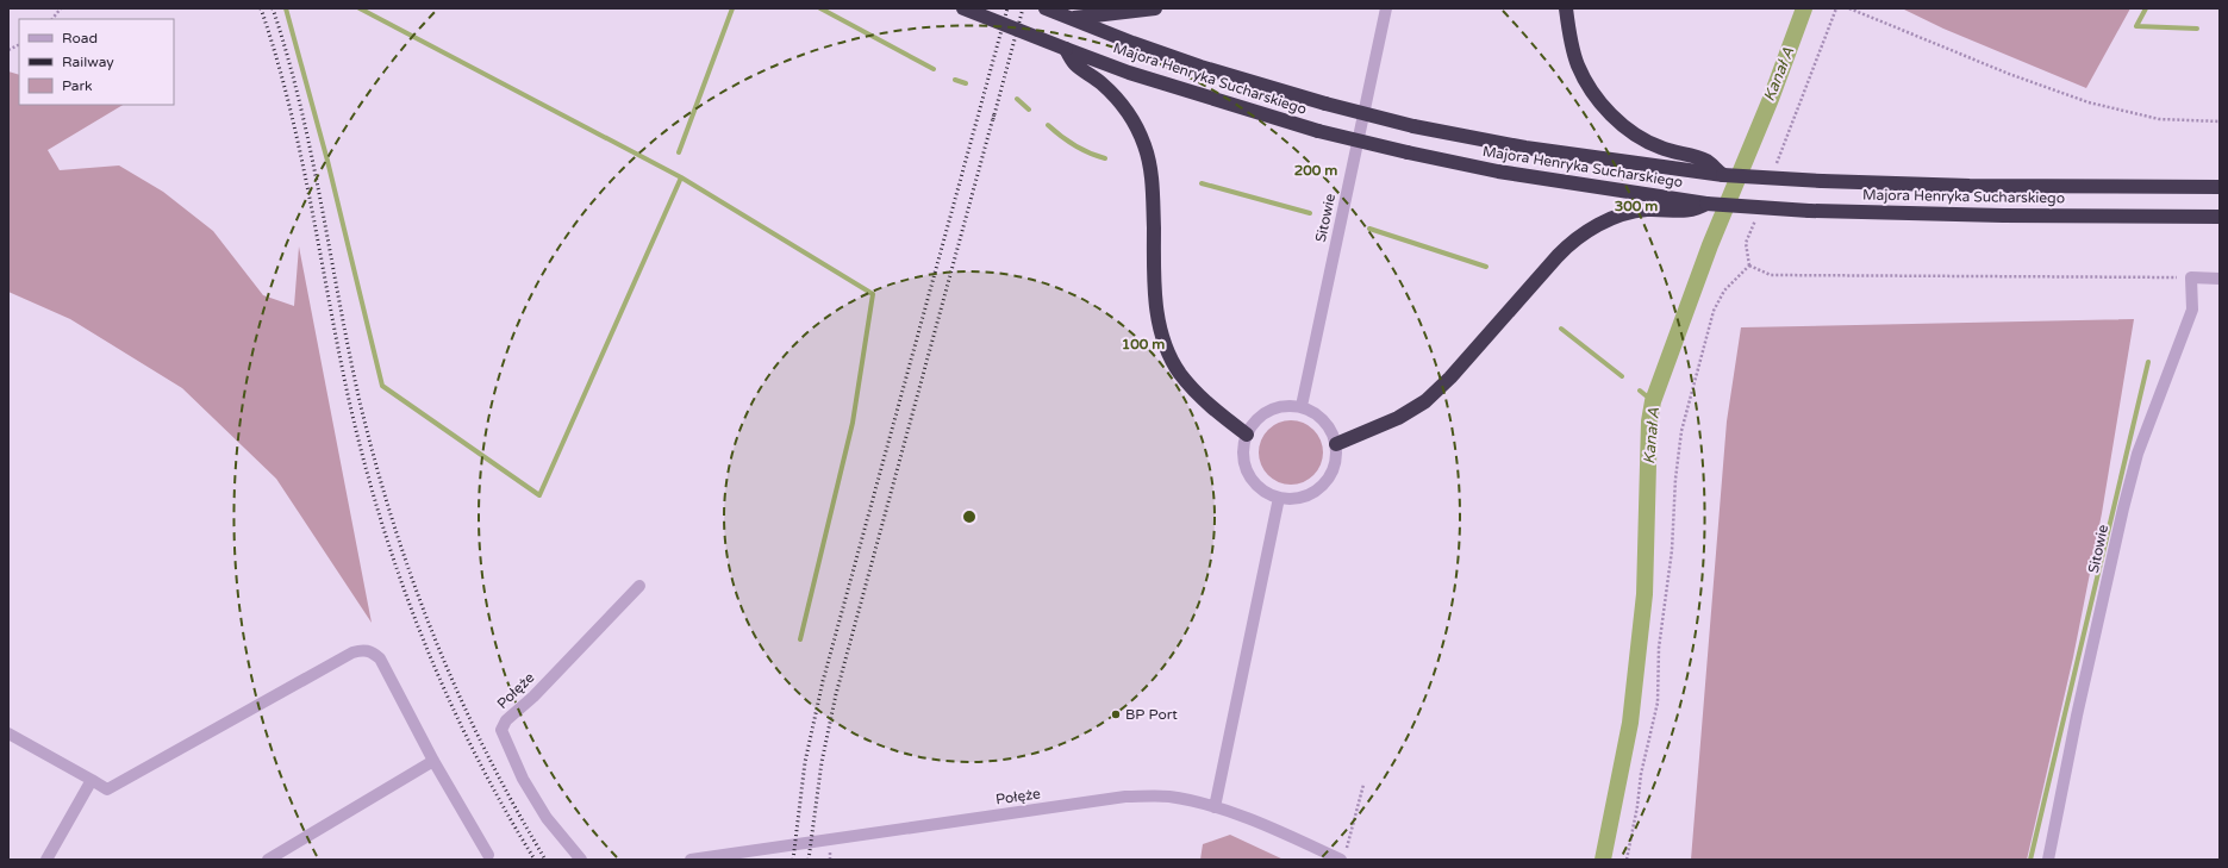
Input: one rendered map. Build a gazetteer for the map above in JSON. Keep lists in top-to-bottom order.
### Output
{
  "streets": {
    "highway": ["Majora Henryka Sucharskiego"],
    "street": ["Sitowie", "Połęże"]
  },
  "water": ["Kanał A"],
  "places": ["BP Port"],
  "legend": ["Road", "Railway", "Park"],
  "rings": ["200 m", "300 m", "100 m"]
}
